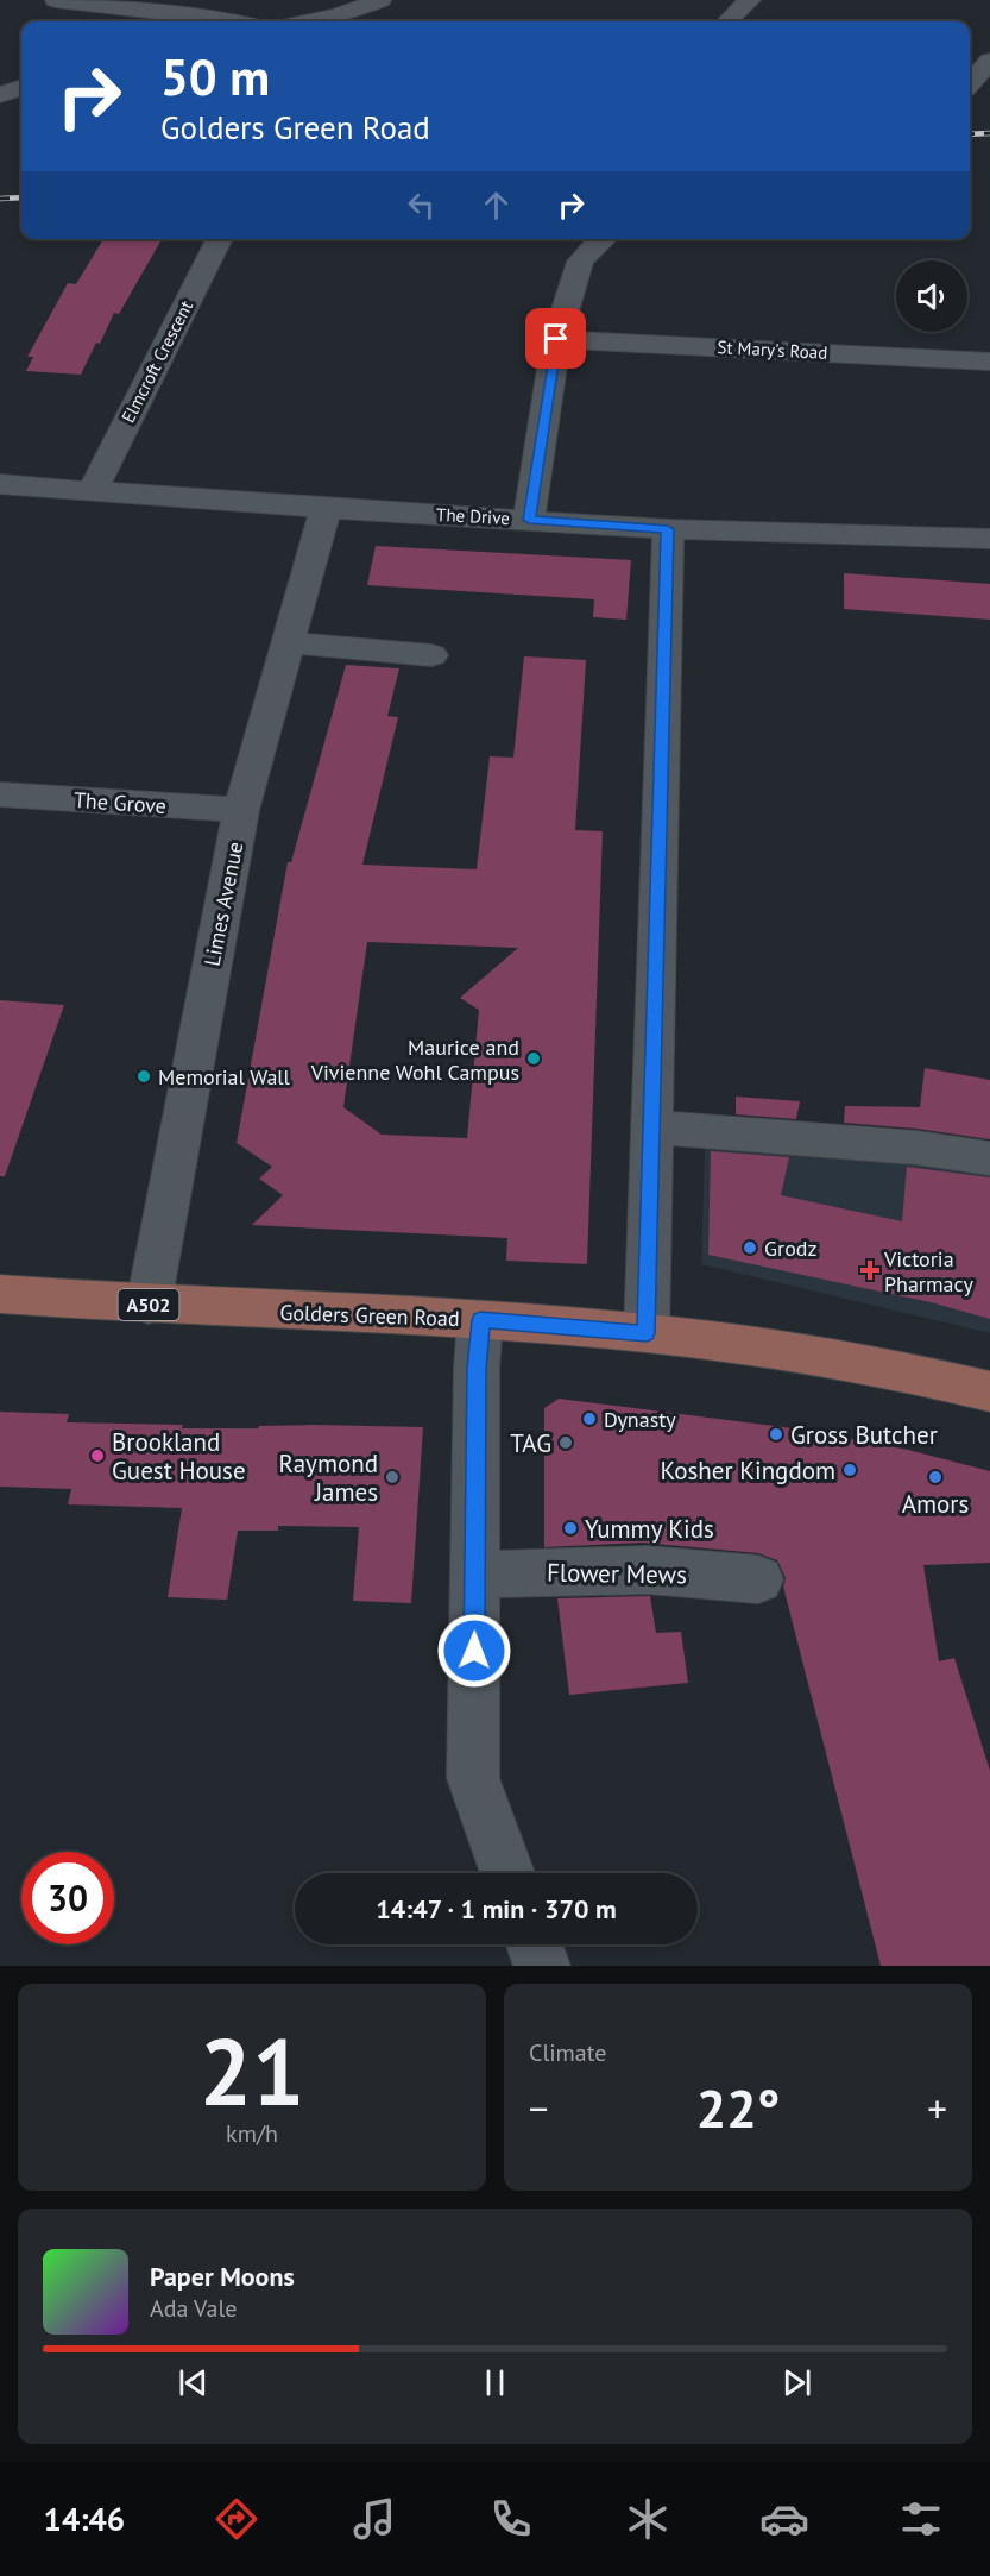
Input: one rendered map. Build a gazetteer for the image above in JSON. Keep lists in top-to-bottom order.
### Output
{
  "streets": {
    "main road": ["A502", "Golders Green Road"],
    "street": [
      "St Mary's Road",
      "Elmcroft Crescent",
      "The Drive",
      "The Grove",
      "Limes Avenue",
      "Flower Mews"
    ]
  },
  "crossings": [
    ["Elmcroft Crescent", "The Drive"],
    ["The Drive", "Limes Avenue"],
    ["The Grove", "Limes Avenue"],
    ["Limes Avenue", "Golders Green Road"]
  ],
  "places": {
    "other": [
      "Maurice and Vivienne Wohl Campus",
      "Memorial Wall",
      "Grodz",
      "Dynasty",
      "Gross Butcher",
      "TAG",
      "Brookland Guest House",
      "Kosher Kingdom",
      "Raymond James",
      "Amors",
      "Yummy Kids"
    ],
    "health": ["Victoria Pharmacy"]
  },
  "page": {
    "turn": ["50 m", "Golders Green Road"],
    "limit": "30",
    "trip": "14:47 · 1 min · 370 m",
    "tile": [
      ["21", "km/h"],
      "Climate"
    ],
    "heat": ["−", "22°", "+"],
    "song": ["Paper Moons", "Ada Vale"],
    "tabs": "14:46"
  }
}
